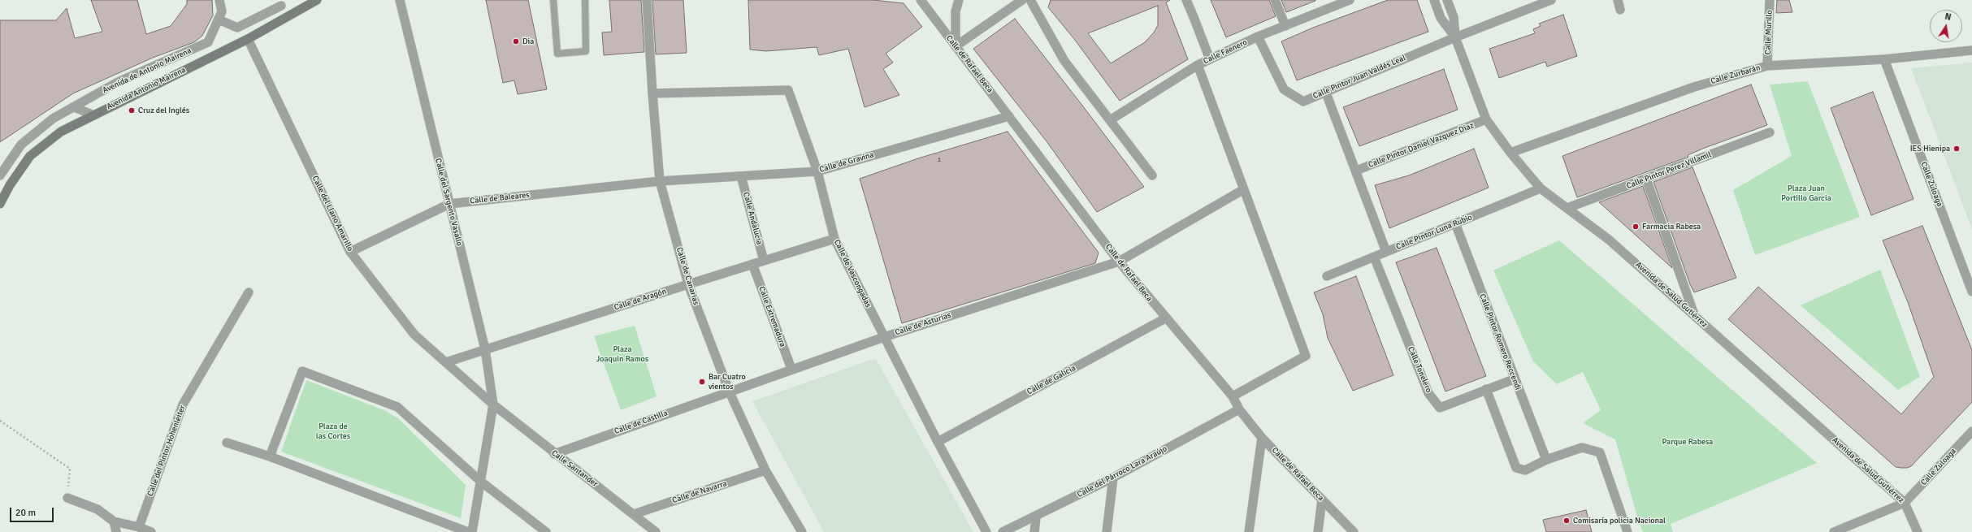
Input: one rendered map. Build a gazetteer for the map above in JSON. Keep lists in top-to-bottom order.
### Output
{
  "streets": {
    "main road": ["Avenida Antonio Mairena"],
    "street": [
      "Calle Murillo",
      "Calle Faenero",
      "Calle de Rafael Beca",
      "Avenida de Antonio Mairena",
      "Calle Zurbarán",
      "Calle Pintor Juan Valdés Leal",
      "Calle Pintor Daniel Vazquez Diaz",
      "Calle de Gravina",
      "Calle Pintor Perez Villamil",
      "Calle Zuloaga",
      "Calle de Baleares",
      "Calle del Sargento Vasallo",
      "Calle del Llano Amarillo",
      "Calle Andalucia",
      "Calle Pintor Luna Rubio",
      "Calle de Vascongadas",
      "Calle de Canarias",
      "Avenida de Salud Gutiérrez",
      "Calle de Aragón",
      "Calle Extremadura",
      "Calle de Asturias",
      "Calle Pintor Romero Reccendi",
      "Calle Tonelero",
      "Calle de Galicia",
      "Calle de Castilla",
      "Calle del Pintor Hohenleiter",
      "Calle Santander",
      "Calle del Párroco Lara Araújo",
      "Calle de Navarra"
    ]
  },
  "crossings": [
    ["Calle Murillo", "Calle Zurbarán"],
    ["Calle Faenero", "Calle Pintor Juan Valdés Leal"],
    ["Calle de Rafael Beca", "Calle de Gravina"],
    ["Calle de Rafael Beca", "Calle de Asturias"],
    ["Calle de Rafael Beca", "Calle de Galicia"],
    ["Calle de Rafael Beca", "Calle del Párroco Lara Araújo"],
    ["Calle Zurbarán", "Calle Zuloaga"],
    ["Calle Zurbarán", "Avenida de Salud Gutiérrez"],
    ["Calle Pintor Juan Valdés Leal", "Avenida de Salud Gutiérrez"],
    ["Avenida Antonio Mairena", "Calle del Llano Amarillo"],
    ["Calle Pintor Daniel Vazquez Diaz", "Avenida de Salud Gutiérrez"],
    ["Calle de Gravina", "Calle de Baleares"],
    ["Calle de Gravina", "Calle Andalucia"],
    ["Calle de Gravina", "Calle de Vascongadas"],
    ["Calle de Gravina", "Calle de Canarias"],
    ["Calle Pintor Perez Villamil", "Avenida de Salud Gutiérrez"],
    ["Calle Zuloaga", "Avenida de Salud Gutiérrez"],
    ["Calle de Baleares", "Calle del Sargento Vasallo"],
    ["Calle de Baleares", "Calle del Llano Amarillo"],
    ["Calle de Baleares", "Calle de Canarias"],
    ["Calle del Sargento Vasallo", "Calle del Llano Amarillo"],
    ["Calle del Sargento Vasallo", "Calle de Aragón"],
    ["Calle del Sargento Vasallo", "Calle Santander"],
    ["Calle del Llano Amarillo", "Calle de Aragón"],
    ["Calle del Llano Amarillo", "Calle Santander"],
    ["Calle Andalucia", "Calle de Aragón"],
    ["Calle Pintor Luna Rubio", "Avenida de Salud Gutiérrez"],
    ["Calle Pintor Luna Rubio", "Calle Pintor Romero Reccendi"],
    ["Calle Pintor Luna Rubio", "Calle Tonelero"],
    ["Calle de Vascongadas", "Calle de Canarias"],
    ["Calle de Vascongadas", "Calle de Aragón"],
    ["Calle de Vascongadas", "Calle de Asturias"],
    ["Calle de Vascongadas", "Calle de Galicia"],
    ["Calle de Canarias", "Calle de Aragón"],
    ["Calle de Canarias", "Calle de Asturias"],
    ["Calle de Canarias", "Calle de Castilla"],
    ["Calle de Canarias", "Calle de Navarra"],
    ["Calle de Aragón", "Calle Extremadura"],
    ["Calle Extremadura", "Calle de Asturias"],
    ["Calle de Asturias", "Calle de Castilla"],
    ["Calle Pintor Romero Reccendi", "Calle Tonelero"],
    ["Calle de Castilla", "Calle Santander"],
    ["Calle Santander", "Calle de Navarra"]
  ],
  "parks": [
    "Plaza Juan Portillo Garcia",
    "Plaza Joaquin Ramos",
    "Plaza de las Cortes",
    "Parque Rabesa"
  ],
  "places": [
    "Dia",
    "Cruz del Inglés",
    "IES Hienipa",
    "Farmacia Rabesa",
    "Bar Cuatro vientos",
    "Comisaría policia Nacional"
  ],
  "house_numbers": ["1"],
  "scale_bar": "20 m",
  "north": "top"
}
